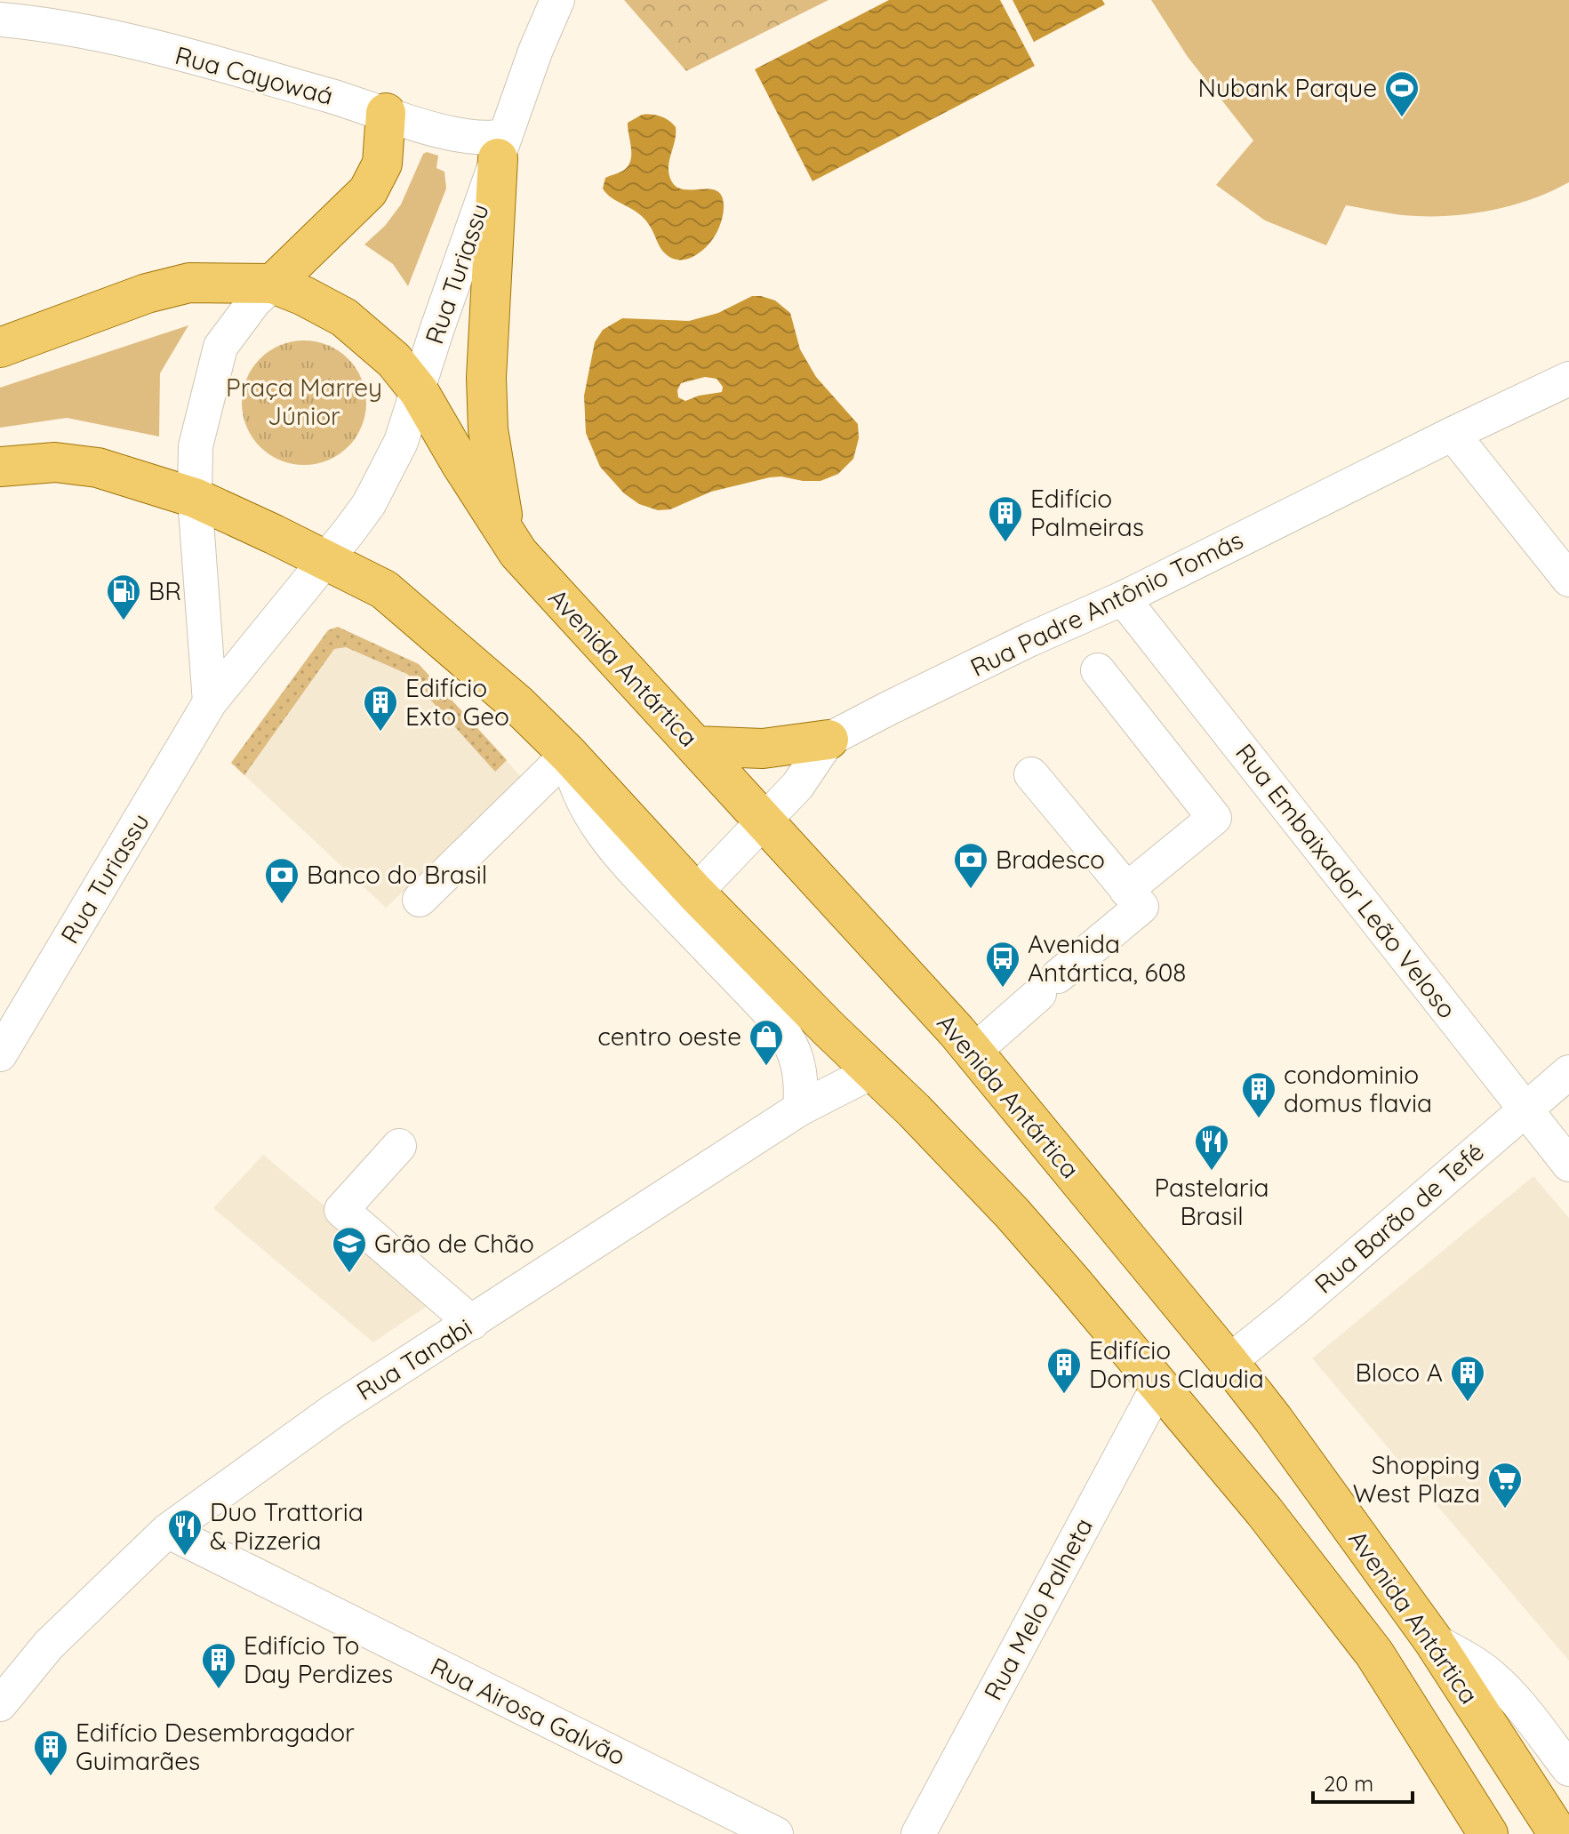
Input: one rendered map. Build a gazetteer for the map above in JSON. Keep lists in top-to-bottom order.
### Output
{
  "streets": {
    "main road": ["Avenida Antártica"],
    "street": [
      "Rua Cayowaá",
      "Rua Turiassu",
      "Rua Padre Antônio Tomás",
      "Rua Embaixador Leão Veloso",
      "Rua Barão de Tefé",
      "Rua Tanabi",
      "Rua Melo Palheta",
      "Rua Airosa Galvão"
    ]
  },
  "crossings": [
    ["Rua Cayowaá", "Rua Turiassu"],
    ["Rua Turiassu", "Avenida Antártica"],
    ["Rua Padre Antônio Tomás", "Avenida Antártica"],
    ["Rua Padre Antônio Tomás", "Rua Embaixador Leão Veloso"],
    ["Avenida Antártica", "Rua Barão de Tefé"],
    ["Rua Embaixador Leão Veloso", "Rua Barão de Tefé"],
    ["Rua Tanabi", "Rua Airosa Galvão"]
  ],
  "parks": ["Praça Marrey Júnior"],
  "places": {
    "sports": ["Nubank Parque"],
    "building": [
      "Edifício Palmeiras",
      "Edifício Exto Geo",
      "condominio domus flavia",
      "Edifício Domus Claudia",
      "Bloco A",
      "Edifício To Day Perdizes",
      "Edifício Desembragador Guimarães"
    ],
    "fuel station": ["BR"],
    "bank": ["Bradesco", "Banco do Brasil"],
    "bus stop": ["Avenida Antártica, 608"],
    "shop": ["centro oeste"],
    "restaurant": ["Pastelaria Brasil", "Duo Trattoria & Pizzeria"],
    "school or university": ["Grão de Chão"],
    "supermarket": ["Shopping West Plaza"]
  },
  "scale_bar": "20 m"
}
